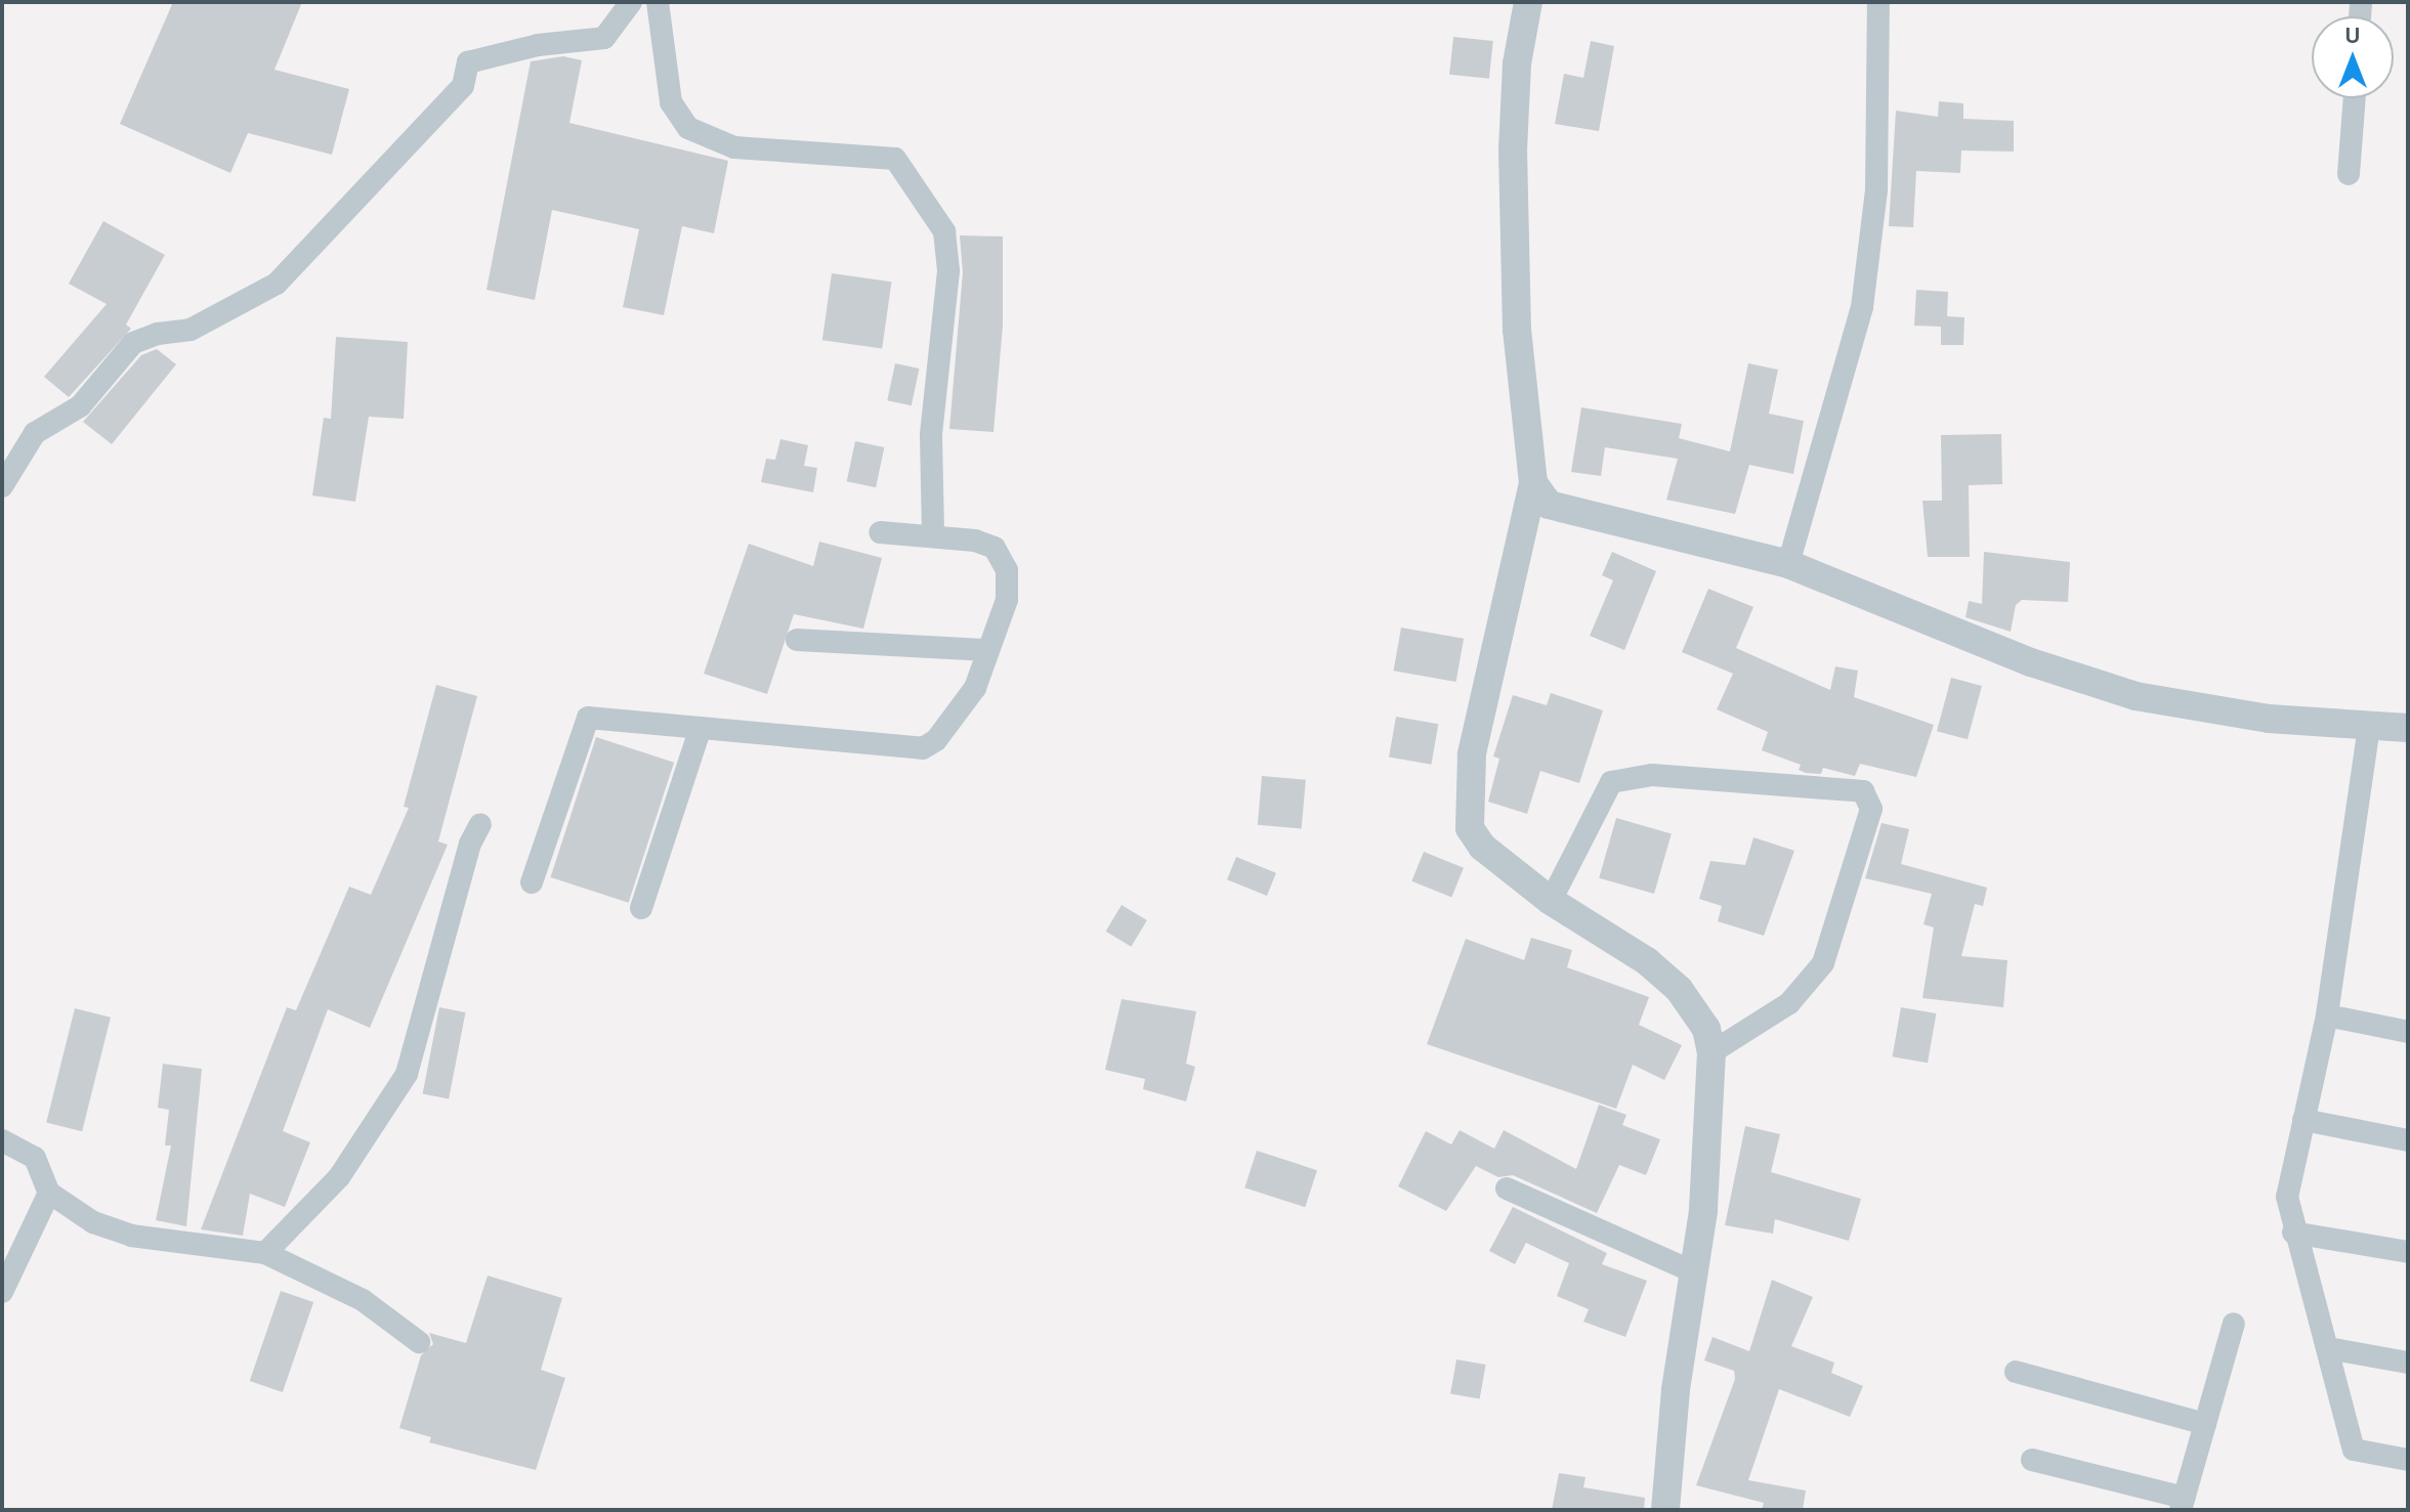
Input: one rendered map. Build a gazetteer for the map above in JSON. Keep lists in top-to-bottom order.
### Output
{
  "north": "top"
}
